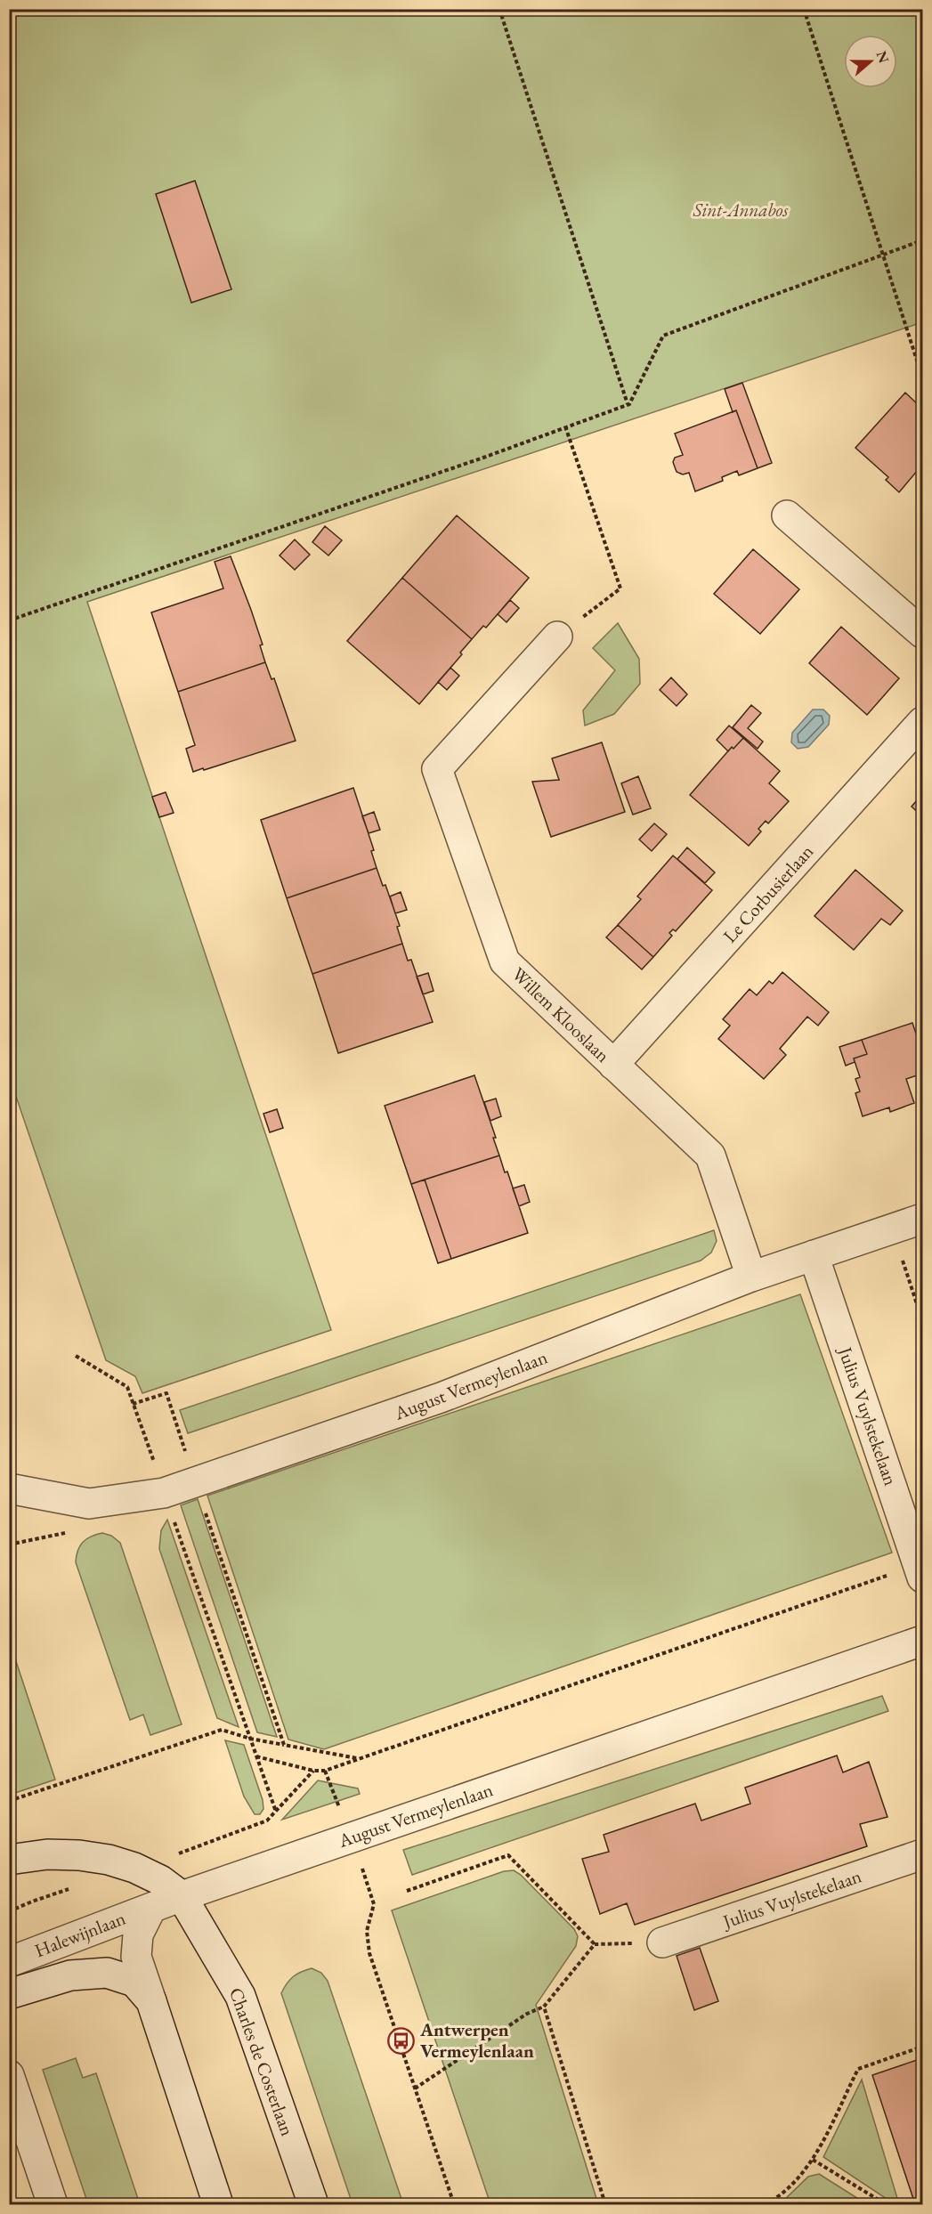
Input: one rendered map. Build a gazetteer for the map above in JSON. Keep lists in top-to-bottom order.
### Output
{
  "streets": {
    "street": [
      "Le Corbusierlaan",
      "Willem Klooslaan",
      "August Vermeylenlaan",
      "Julius Vuylstekelaan",
      "Halewijnlaan",
      "Charles de Costerlaan"
    ]
  },
  "crossings": [
    ["Le Corbusierlaan", "Willem Klooslaan"],
    ["Willem Klooslaan", "August Vermeylenlaan"],
    ["August Vermeylenlaan", "Julius Vuylstekelaan"],
    ["August Vermeylenlaan", "Halewijnlaan"],
    ["August Vermeylenlaan", "Charles de Costerlaan"]
  ],
  "parks": ["Sint-Annabos"],
  "places": {
    "bus stop": ["Antwerpen Vermeylenlaan"]
  },
  "north": "right"
}
